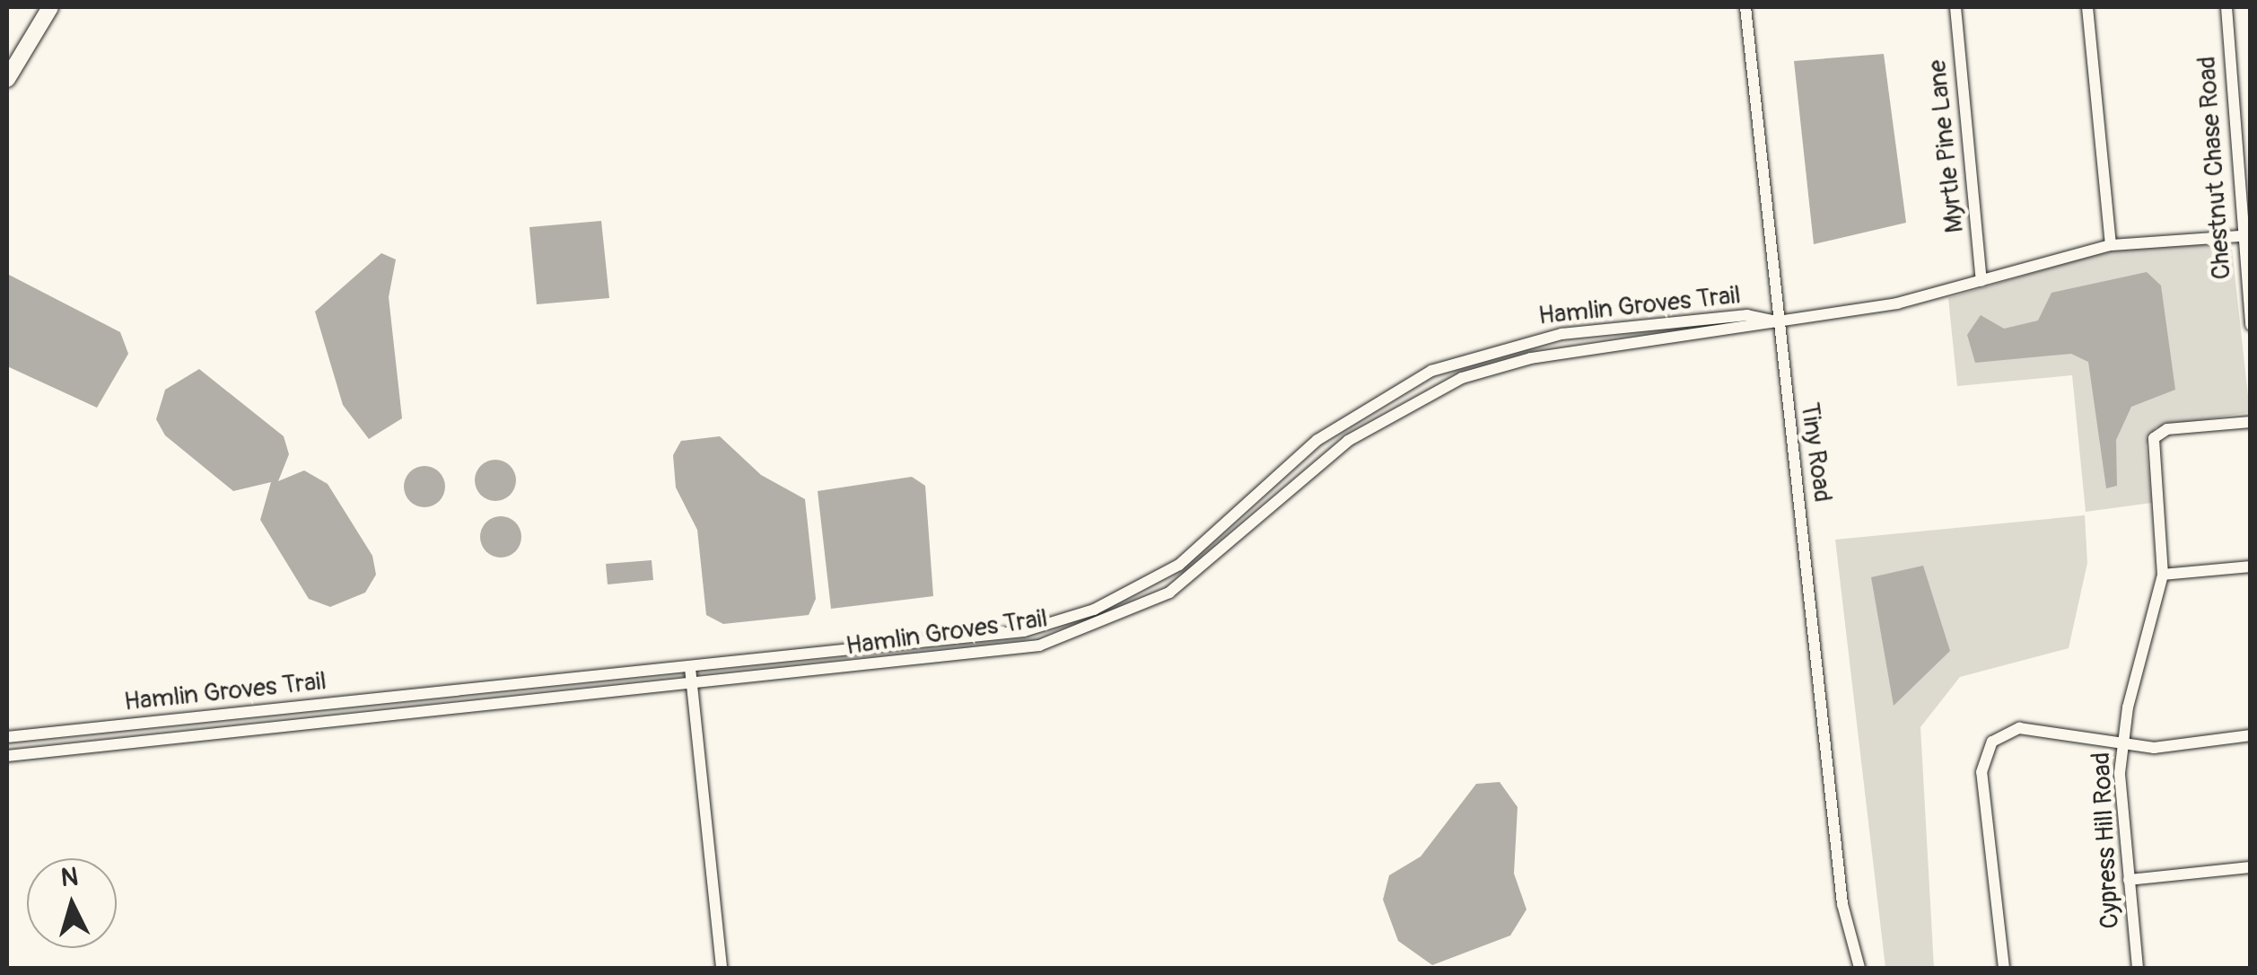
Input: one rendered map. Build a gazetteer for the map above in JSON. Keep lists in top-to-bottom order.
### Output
{
  "streets": {
    "street": [
      "Myrtle Pine Lane",
      "Chestnut Chase Road",
      "Hamlin Groves Trail",
      "Tiny Road",
      "Cypress Hill Road"
    ]
  },
  "crossings": [
    ["Hamlin Groves Trail", "Tiny Road"]
  ],
  "north": "top"
}
